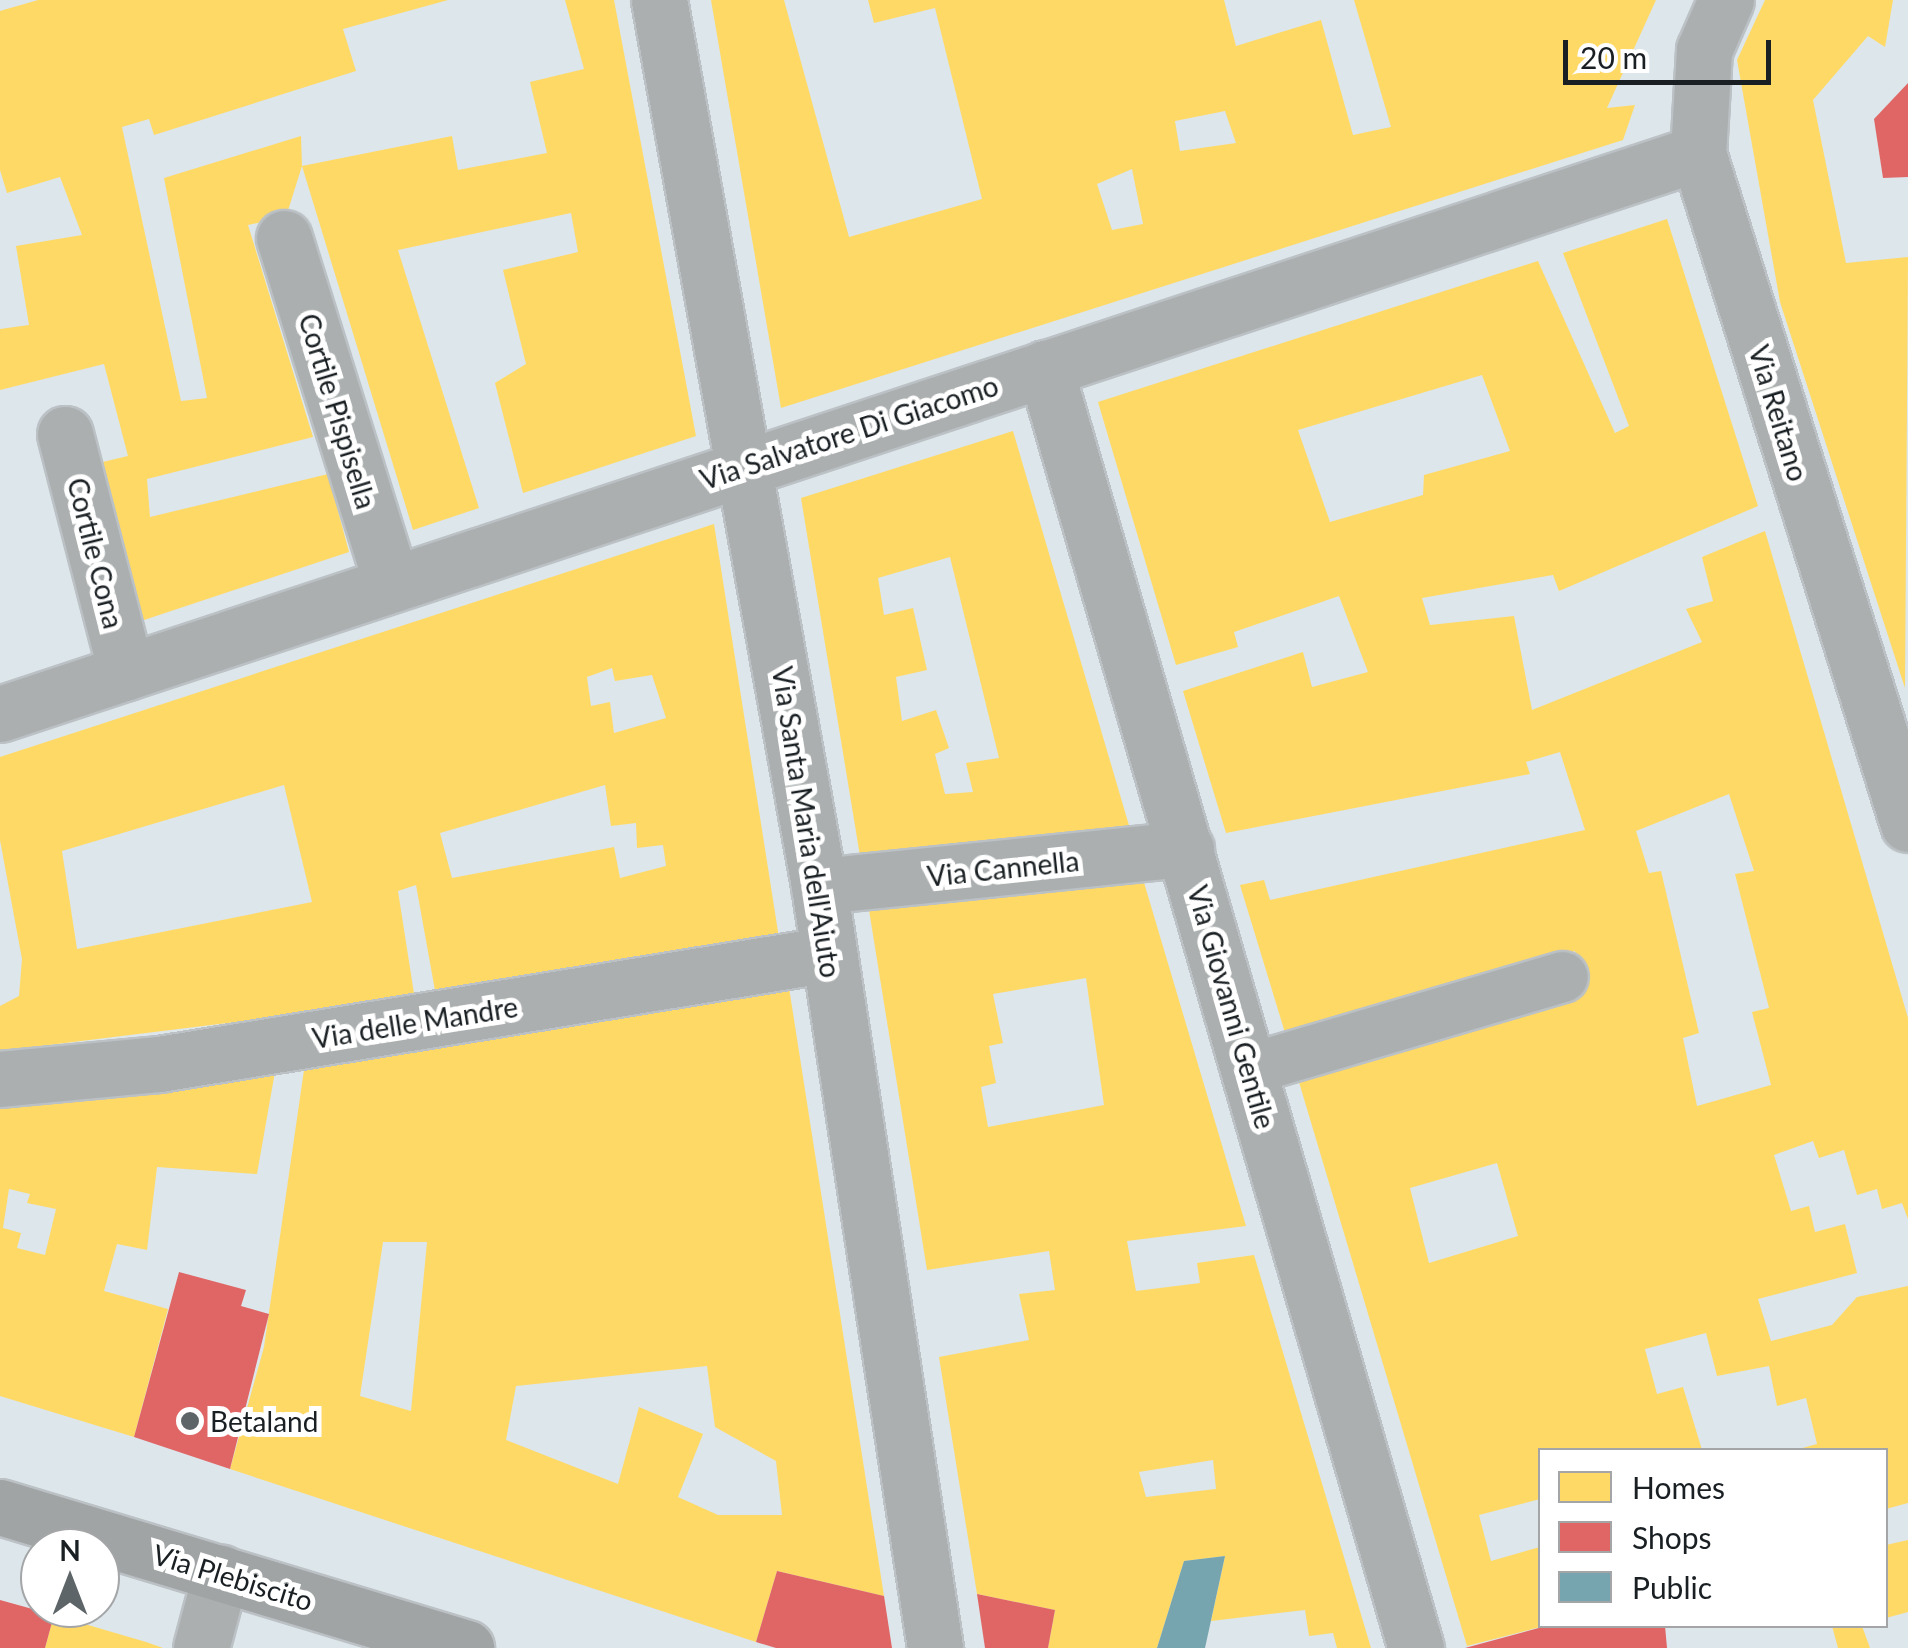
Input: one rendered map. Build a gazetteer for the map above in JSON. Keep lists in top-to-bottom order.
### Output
{
  "streets": {
    "main road": ["Via Plebiscito"],
    "street": [
      "Cortile Pispisella",
      "Via Reitano",
      "Via Salvatore Di Giacomo",
      "Cortile Cona",
      "Via Santa Maria dell'Aiuto",
      "Via Cannella",
      "Via Giovanni Gentile",
      "Via delle Mandre"
    ]
  },
  "crossings": [
    ["Cortile Pispisella", "Via Salvatore Di Giacomo"],
    ["Via Reitano", "Via Salvatore Di Giacomo"],
    ["Via Salvatore Di Giacomo", "Cortile Cona"],
    ["Via Salvatore Di Giacomo", "Via Santa Maria dell'Aiuto"],
    ["Via Salvatore Di Giacomo", "Via Giovanni Gentile"],
    ["Via Santa Maria dell'Aiuto", "Via Cannella"],
    ["Via Santa Maria dell'Aiuto", "Via delle Mandre"],
    ["Via Cannella", "Via Giovanni Gentile"]
  ],
  "places": ["Betaland"],
  "legend": ["Homes", "Shops", "Public"],
  "scale_bar": "20 m",
  "north": "top"
}
